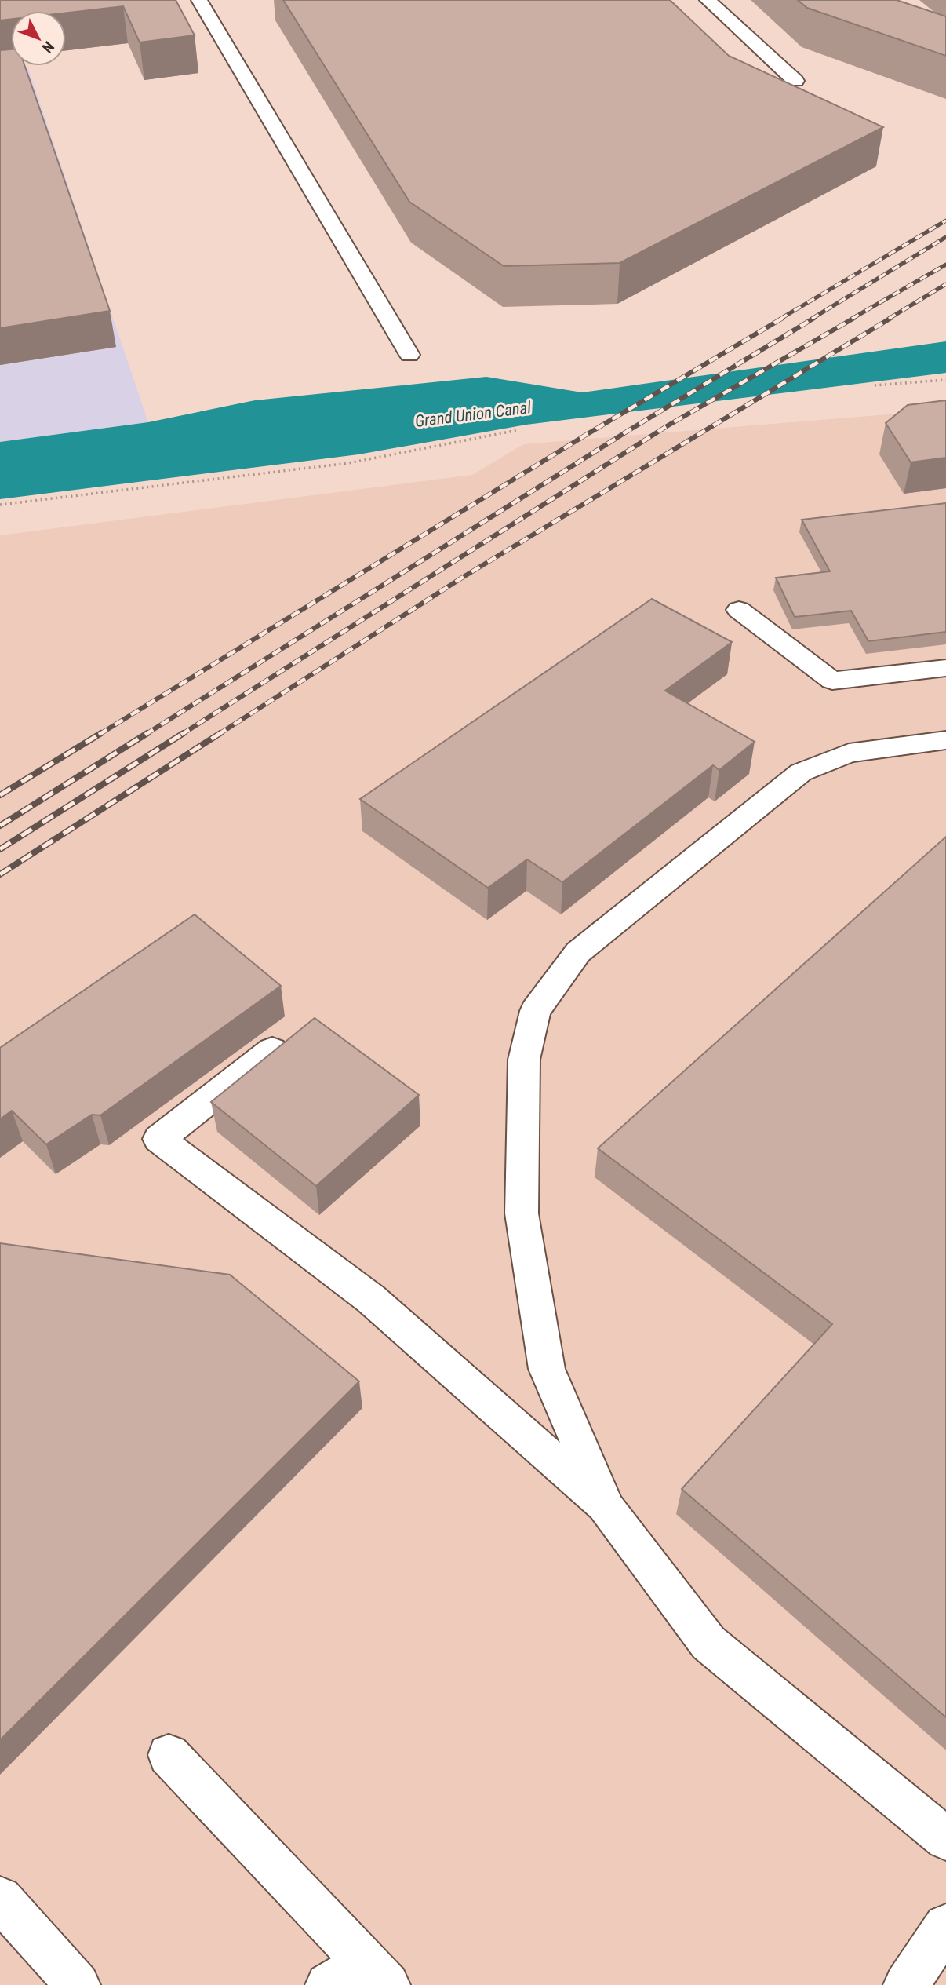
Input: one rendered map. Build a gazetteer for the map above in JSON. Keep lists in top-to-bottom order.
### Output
{
  "water": ["Grand Union Canal"],
  "north": "bottom right"
}
